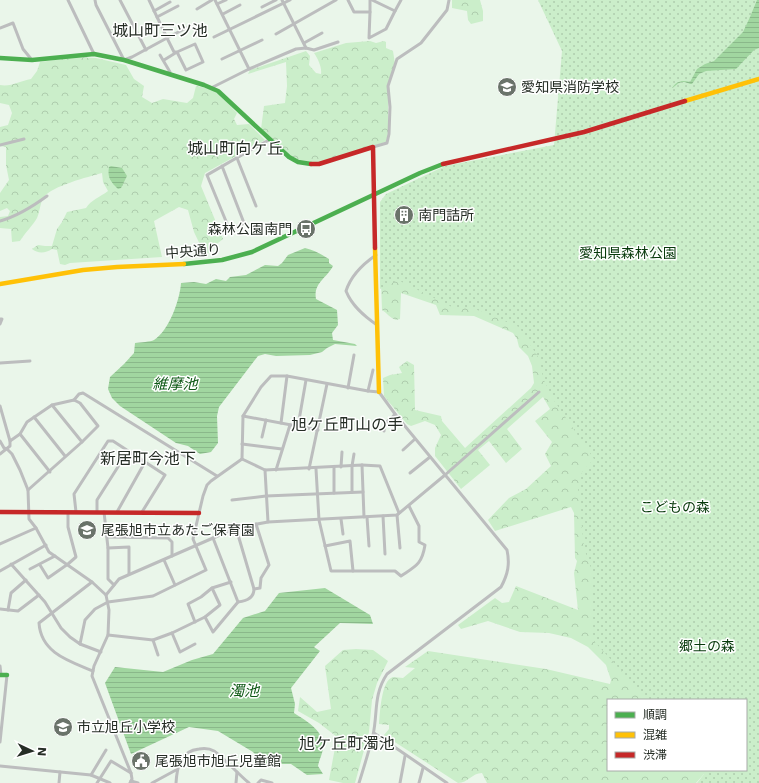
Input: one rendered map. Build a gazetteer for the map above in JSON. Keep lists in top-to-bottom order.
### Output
{
  "streets": {
    "street": ["中央通り"]
  },
  "districts": [
    "城山町三ツ池",
    "城山町向ケ丘",
    "旭ケ丘町山の手",
    "新居町今池下",
    "旭ケ丘町濁池"
  ],
  "water": ["維摩池", "濁池"],
  "parks": ["愛知県森林公園", "こどもの森", "郷土の森"],
  "places": {
    "school or university": ["愛知県消防学校", "尾張旭市立あたご保育園", "市立旭丘小学校"],
    "building": ["南門詰所"],
    "bus stop": ["森林公園南門"],
    "public building": ["尾張旭市旭丘児童館"]
  },
  "legend": ["順調", "混雑", "渋滞"],
  "north": "right"
}
